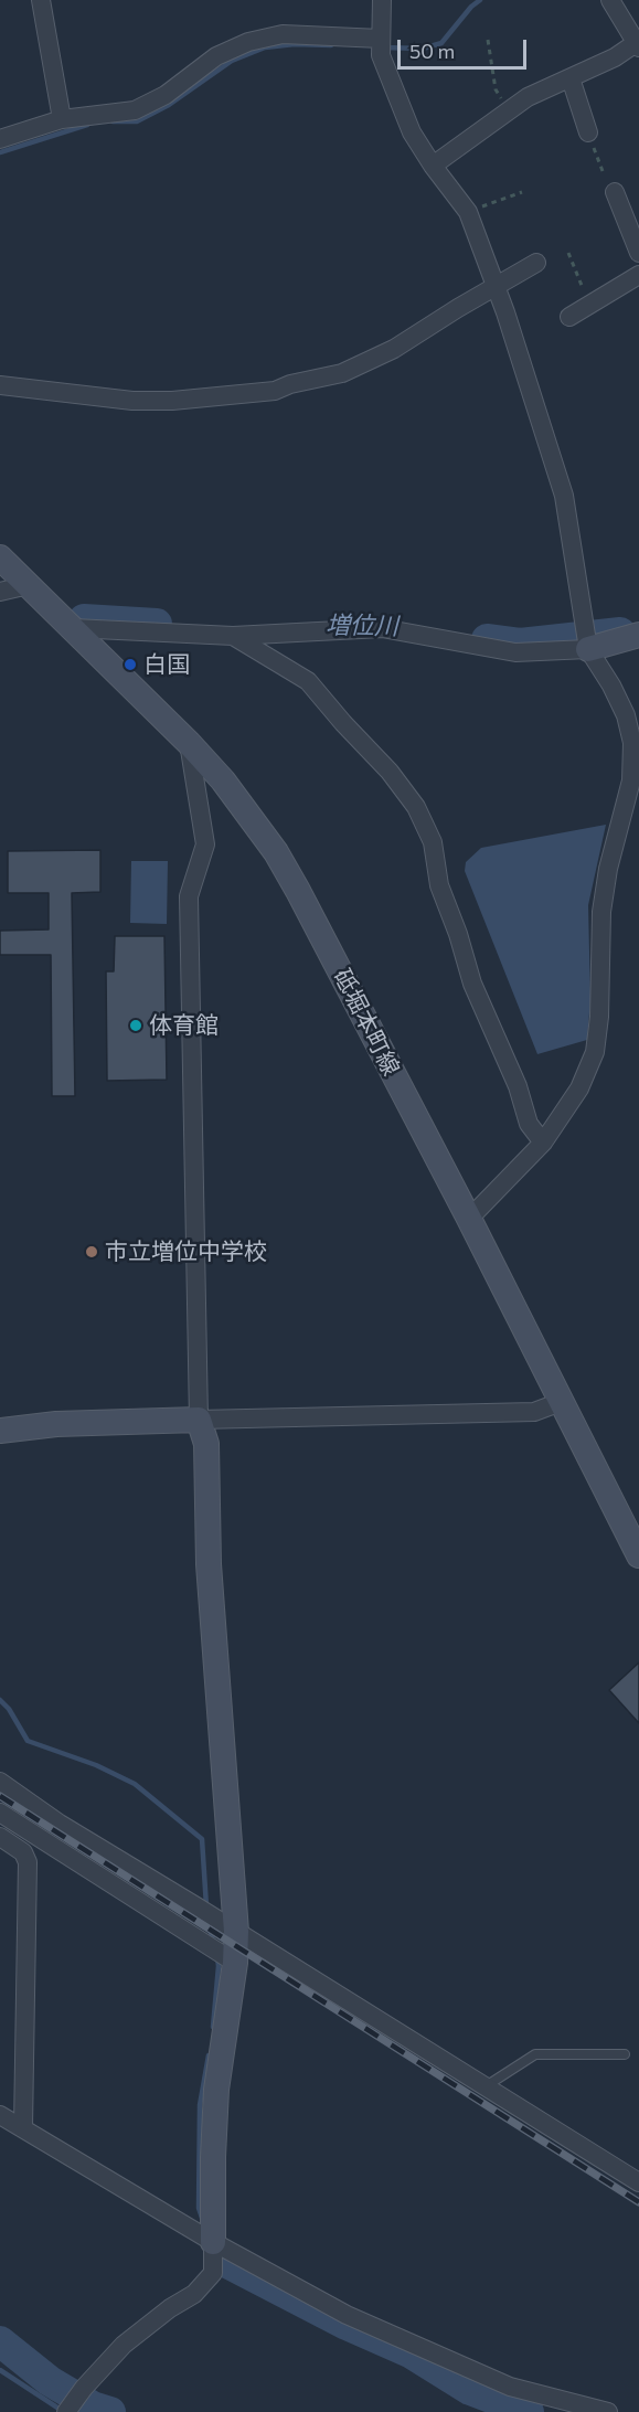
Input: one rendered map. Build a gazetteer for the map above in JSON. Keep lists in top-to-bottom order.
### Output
{
  "streets": {
    "main road": ["砥堀本町線"]
  },
  "water": ["増位川"],
  "places": ["白国", "体育館", "市立増位中学校"],
  "scale_bar": "50 m"
}
